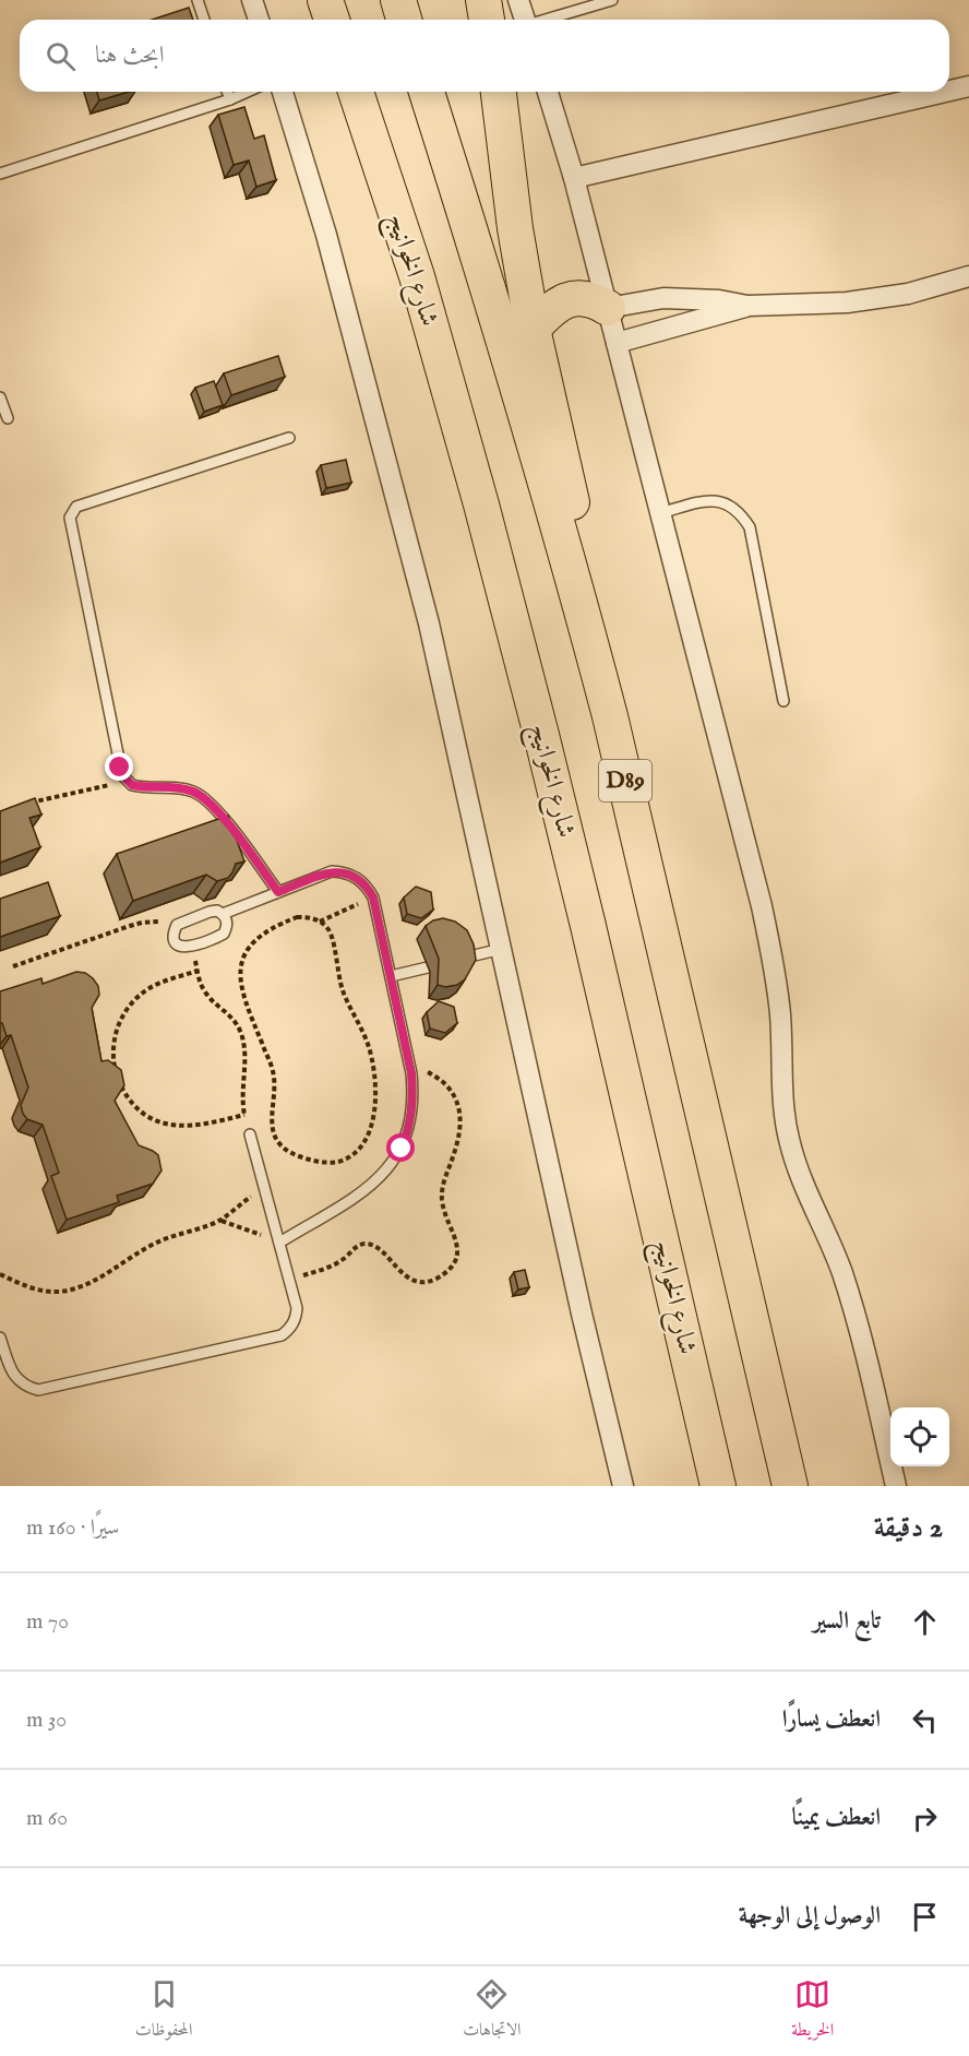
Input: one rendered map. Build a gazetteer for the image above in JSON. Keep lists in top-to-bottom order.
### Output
{
  "streets": {
    "highway": ["شارع الخوانيج", "D89"]
  },
  "page": {
    "search": "ابحث هنا",
    "heading": ["2 دقيقة", "سيرًا · 160 m"],
    "list": [
      ["تابع السير", "70 m"],
      ["انعطف يسارًا", "30 m"],
      ["انعطف يمينًا", "60 m"],
      "الوصول إلى الوجهة"
    ],
    "nav": ["الخريطة", "الاتجاهات", "المحفوظات"]
  }
}
